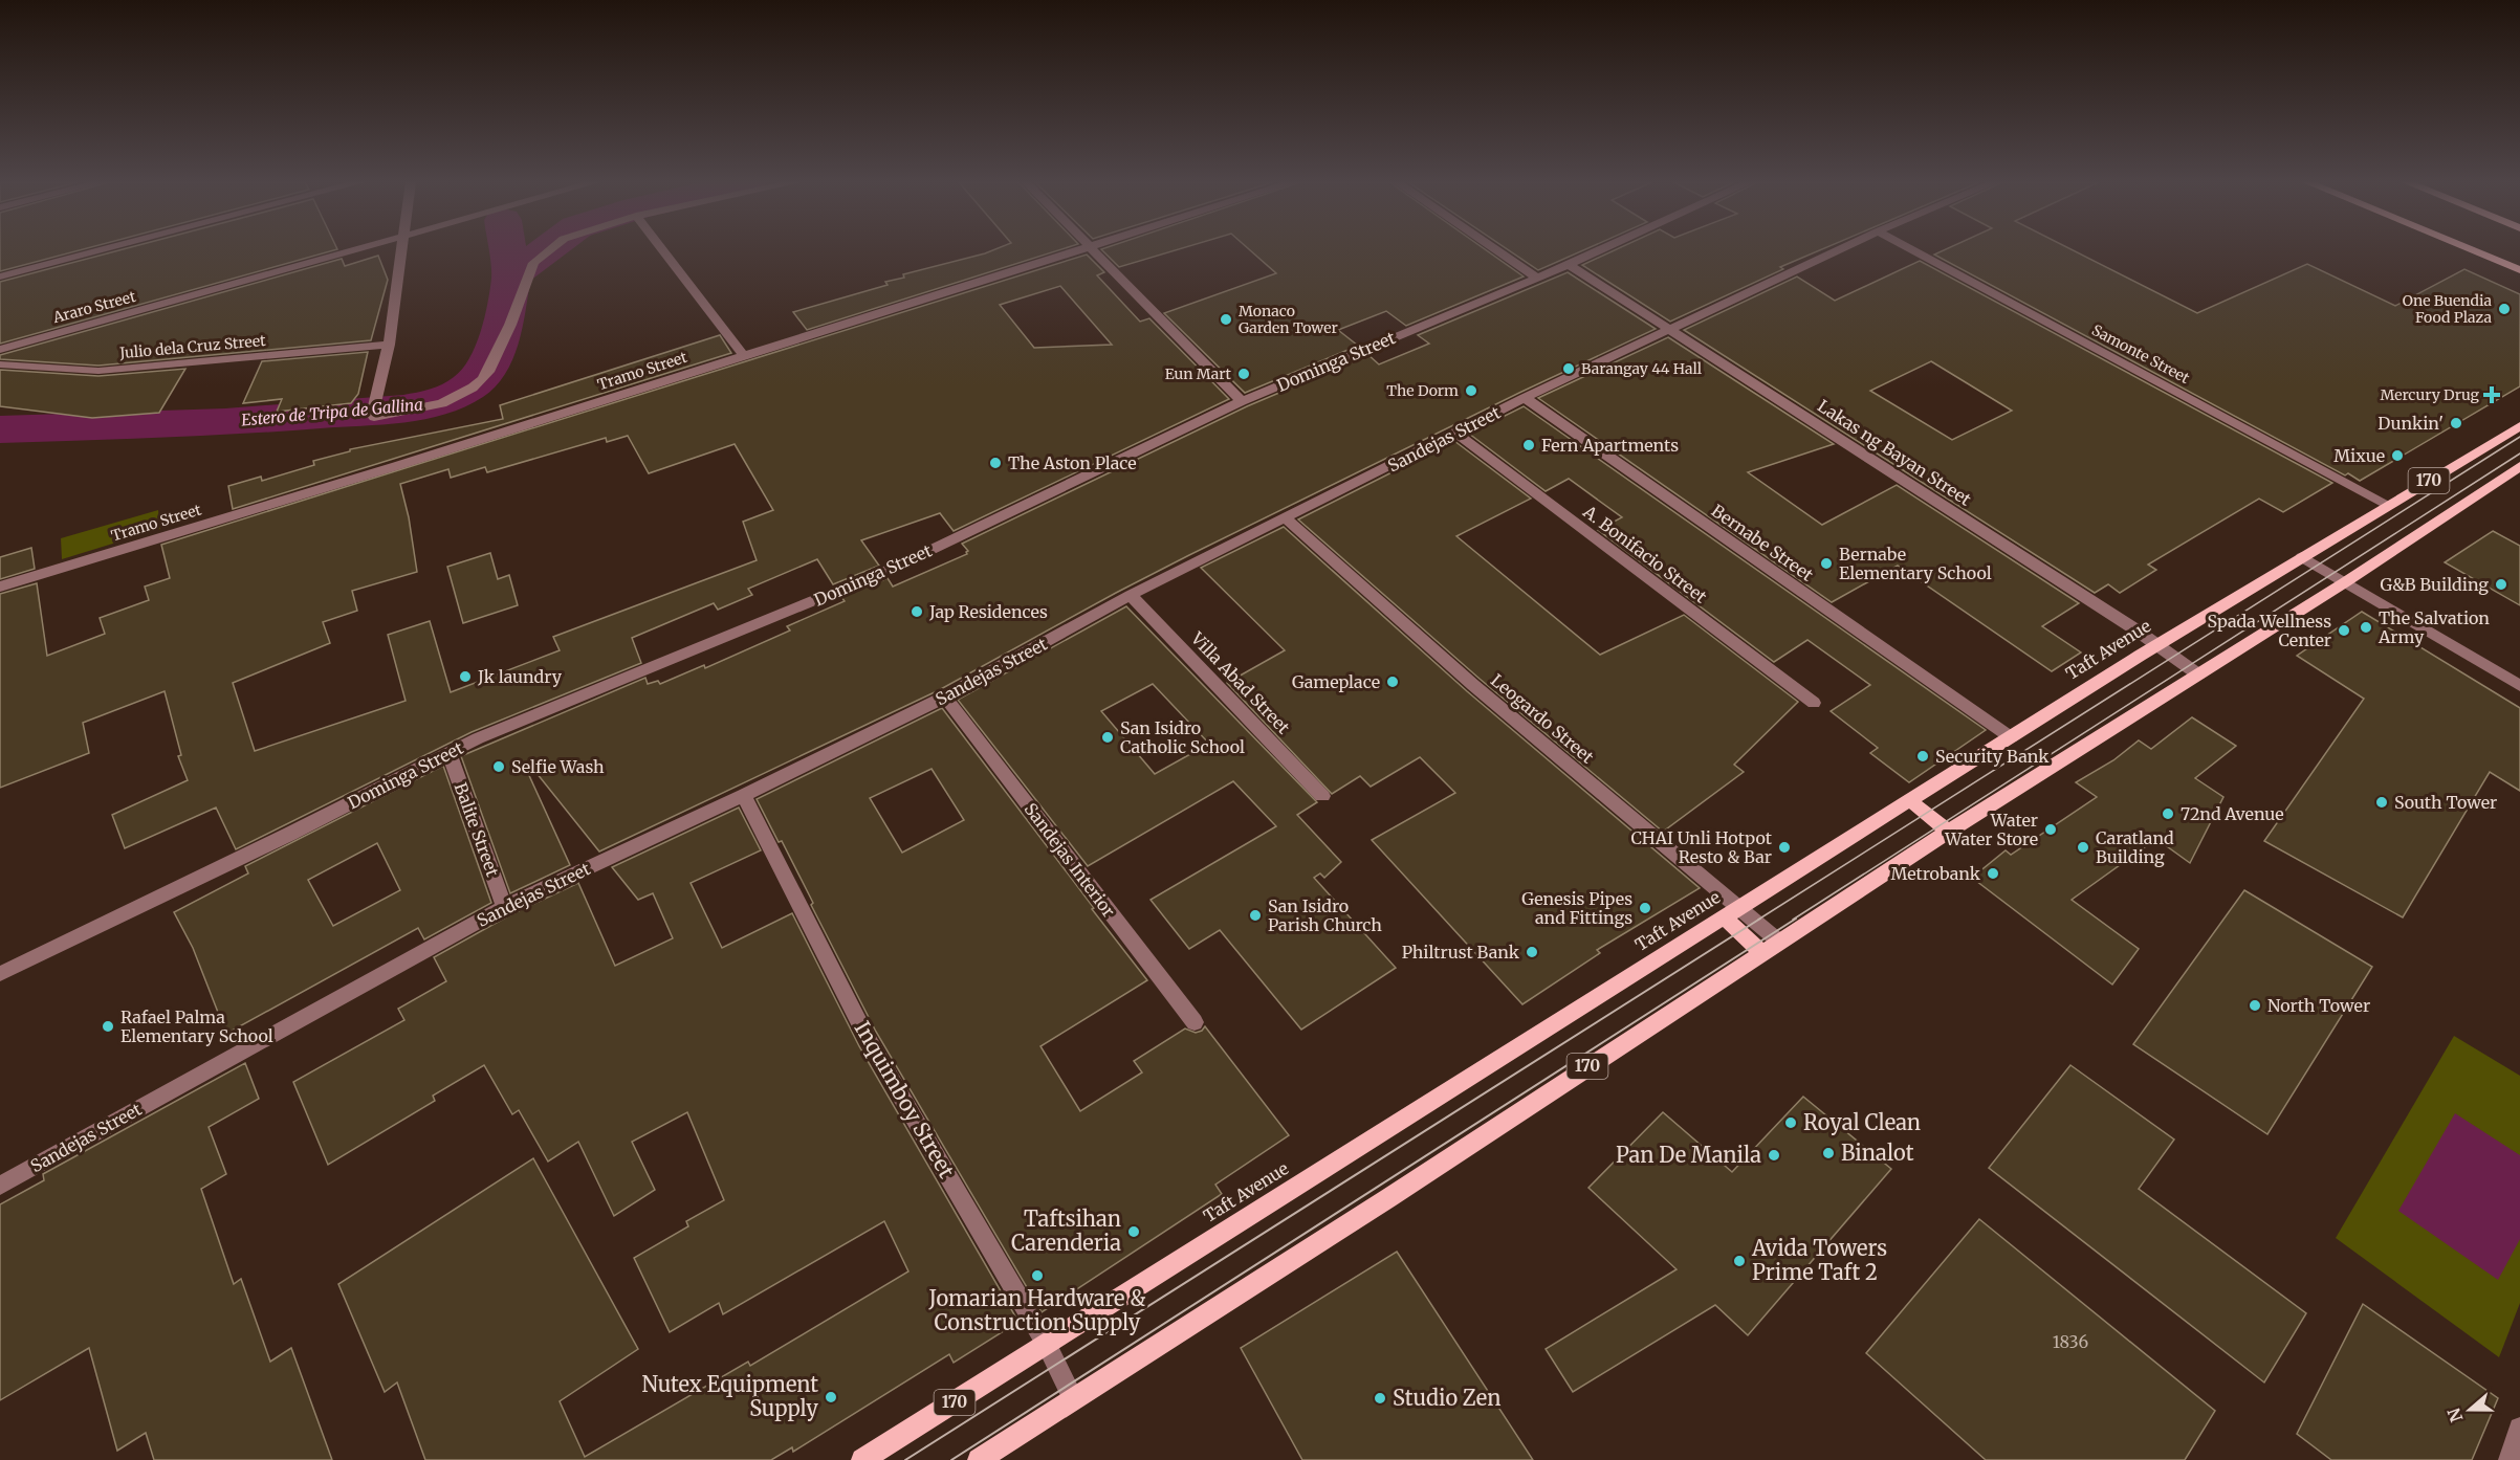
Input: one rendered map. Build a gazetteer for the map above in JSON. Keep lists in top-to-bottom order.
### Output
{
  "streets": {
    "main road": ["170", "Taft Avenue"],
    "street": [
      "Araro Street",
      "Julio dela Cruz Street",
      "Samonte Street",
      "Dominga Street",
      "Tramo Street",
      "Sandejas Street",
      "Lakas ng Bayan Street",
      "Bernabe Street",
      "A. Bonifacio Street",
      "Villa Abad Street",
      "Leogardo Street",
      "Balite Street",
      "Sandejas Interior",
      "Inquimboy Street"
    ]
  },
  "crossings": [
    ["Samonte Street", "Taft Avenue"],
    ["Dominga Street", "Lakas ng Bayan Street"],
    ["Dominga Street", "Balite Street"],
    ["Sandejas Street", "Lakas ng Bayan Street"],
    ["Sandejas Street", "Bernabe Street"],
    ["Sandejas Street", "A. Bonifacio Street"],
    ["Sandejas Street", "Villa Abad Street"],
    ["Sandejas Street", "Leogardo Street"],
    ["Sandejas Street", "Balite Street"],
    ["Sandejas Street", "Sandejas Interior"],
    ["Sandejas Street", "Inquimboy Street"],
    ["Lakas ng Bayan Street", "170"],
    ["Lakas ng Bayan Street", "Taft Avenue"],
    ["170", "Leogardo Street"],
    ["170", "Inquimboy Street"],
    ["Bernabe Street", "Taft Avenue"],
    ["Taft Avenue", "Leogardo Street"],
    ["Taft Avenue", "Inquimboy Street"]
  ],
  "water": ["Estero de Tripa de Gallina"],
  "places": {
    "other": [
      "One Buendia Food Plaza",
      "Monaco Garden Tower",
      "Barangay 44 Hall",
      "Eun Mart",
      "The Dorm",
      "Dunkin'",
      "Fern Apartments",
      "Mixue",
      "The Aston Place",
      "Bernabe Elementary School",
      "G&B Building",
      "Jap Residences",
      "The Salvation Army",
      "Spada Wellness Center",
      "Jk laundry",
      "Gameplace",
      "San Isidro Catholic School",
      "Security Bank",
      "Selfie Wash",
      "South Tower",
      "72nd Avenue",
      "Water Water Store",
      "CHAI Unli Hotpot Resto & Bar",
      "Caratland Building",
      "Metrobank",
      "Genesis Pipes and Fittings",
      "San Isidro Parish Church",
      "Philtrust Bank",
      "North Tower",
      "Rafael Palma Elementary School",
      "Royal Clean",
      "Binalot",
      "Pan De Manila",
      "Taftsihan Carenderia",
      "Avida Towers Prime Taft 2",
      "Jomarian Hardware & Construction Supply",
      "Nutex Equipment Supply",
      "Studio Zen"
    ],
    "health": ["Mercury Drug"]
  },
  "house_numbers": ["1836"],
  "north": "left"
}
